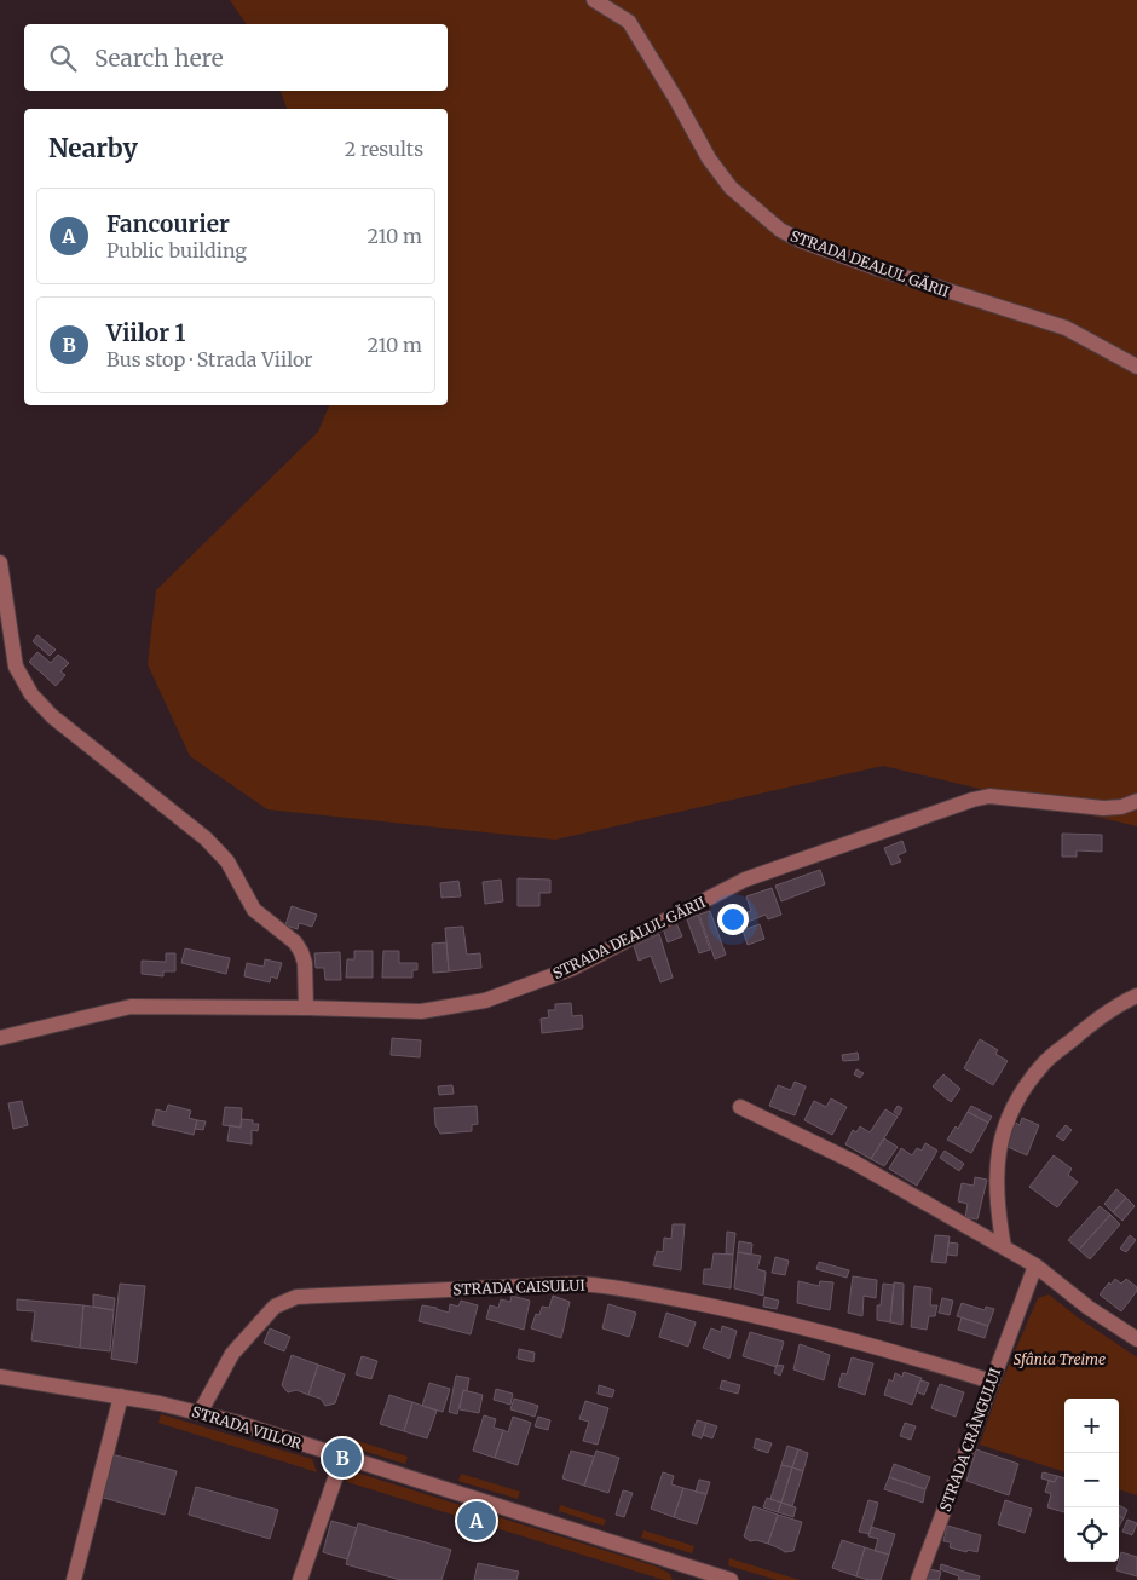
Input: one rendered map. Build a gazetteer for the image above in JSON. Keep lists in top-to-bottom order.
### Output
{
  "streets": {
    "street": [
      "STRADA DEALUL GĂRII",
      "STRADA CAISULUI",
      "STRADA VIILOR",
      "STRADA CRÂNGULUI"
    ]
  },
  "crossings": [
    ["STRADA CAISULUI", "STRADA VIILOR"],
    ["STRADA CAISULUI", "STRADA CRÂNGULUI"]
  ],
  "parks": ["Sfânta Treime"],
  "page": {
    "search": "Search here",
    "heading": ["Nearby", "2 results"],
    "list": [
      {
        "mark": "A",
        "name": "Fancourier",
        "note": "Public building",
        "value": "210 m"
      },
      {
        "mark": "B",
        "name": "Viilor 1",
        "note": "Bus stop · Strada Viilor",
        "value": "210 m"
      }
    ],
    "map_buttons": ["+", "−"],
    "pins": ["B", "A"]
  }
}
